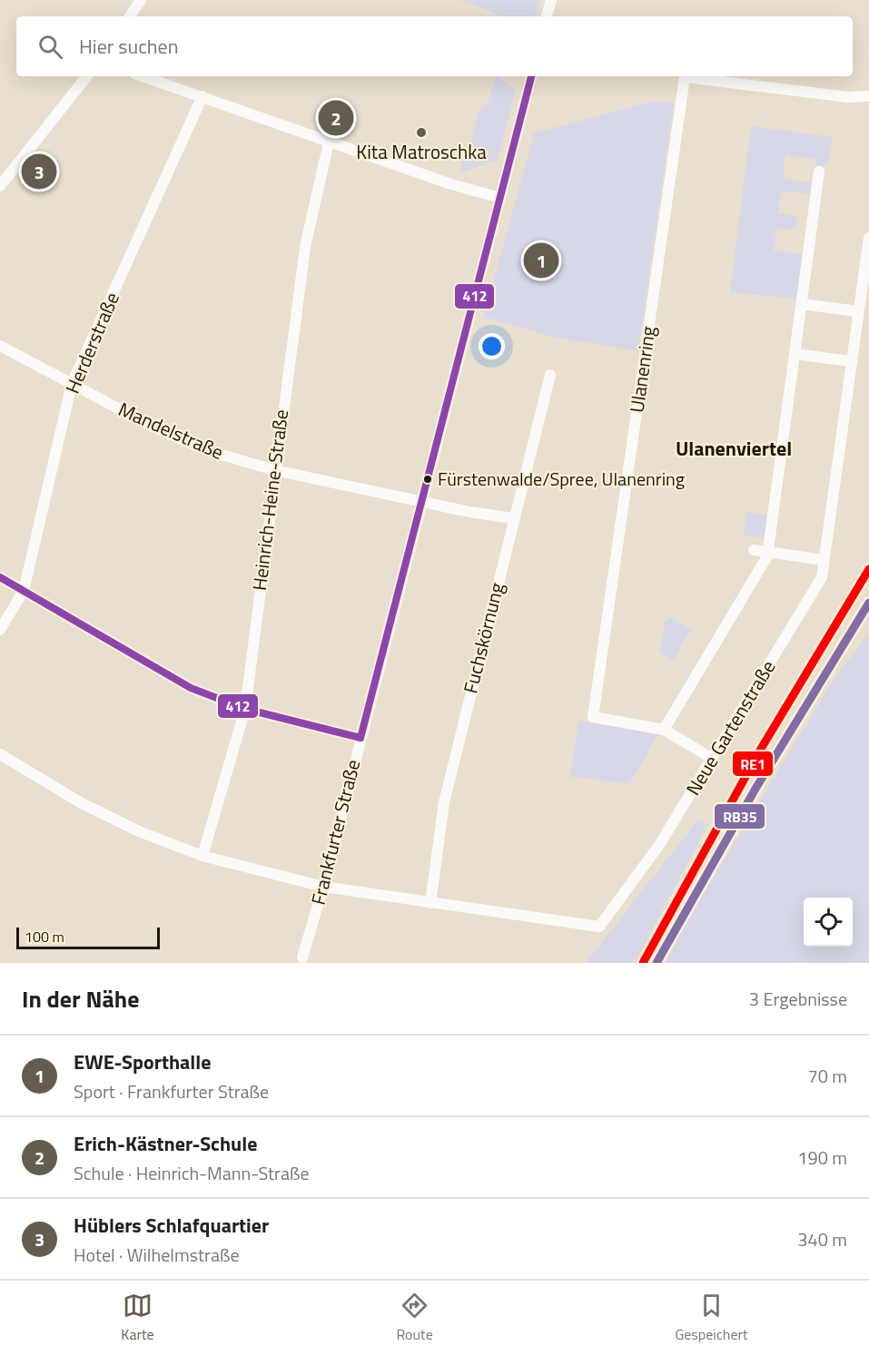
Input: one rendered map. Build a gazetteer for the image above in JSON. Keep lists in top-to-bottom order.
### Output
{
  "streets": {
    "street": [
      "Herderstraße",
      "Ulanenring",
      "Mandelstraße",
      "Heinrich-Heine-Straße",
      "Fuchskörnung",
      "Neue Gartenstraße",
      "Frankfurter Straße"
    ]
  },
  "crossings": [
    ["Herderstraße", "Mandelstraße"],
    ["Ulanenring", "Neue Gartenstraße"],
    ["Mandelstraße", "Heinrich-Heine-Straße"],
    ["Mandelstraße", "Fuchskörnung"],
    ["Mandelstraße", "Frankfurter Straße"],
    ["Heinrich-Heine-Straße", "Neue Gartenstraße"],
    ["Fuchskörnung", "Neue Gartenstraße"],
    ["Neue Gartenstraße", "Frankfurter Straße"]
  ],
  "districts": ["Ulanenviertel"],
  "places": ["Kita Matroschka", "Fürstenwalde/Spree, Ulanenring"],
  "lines": ["transit line 412", "transit line RE1", "transit line RB35"],
  "scale_bar": "100 m",
  "page": {
    "search": "Hier suchen",
    "pins": ["2", "3", "1"],
    "scale": "100 m",
    "heading": ["In der Nähe", "3 Ergebnisse"],
    "list": [
      {
        "mark": "1",
        "name": "EWE-Sporthalle",
        "note": "Sport · Frankfurter Straße",
        "value": "70 m"
      },
      {
        "mark": "2",
        "name": "Erich-Kästner-Schule",
        "note": "Schule · Heinrich-Mann-Straße",
        "value": "190 m"
      },
      {
        "mark": "3",
        "name": "Hüblers Schlafquartier",
        "note": "Hotel · Wilhelmstraße",
        "value": "340 m"
      }
    ],
    "nav": ["Karte", "Route", "Gespeichert"]
  }
}
